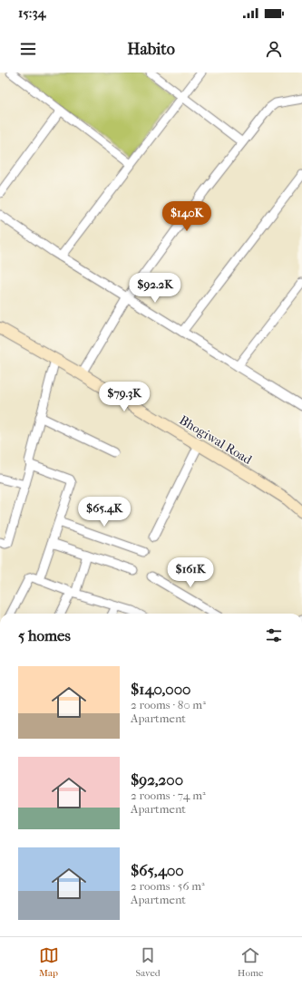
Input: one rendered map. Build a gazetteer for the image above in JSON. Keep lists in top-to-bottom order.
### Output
{
  "streets": {
    "main road": ["Bhogiwal Road"]
  },
  "page": {
    "status": "15:34",
    "header": "Habito",
    "price": [
      "$140K",
      "$92.2K",
      "$79.3K",
      "$65.4K",
      "$161K"
    ],
    "heading": "5 homes",
    "list": [
      {
        "name": "$140,000",
        "note": "2 rooms · 80 m² · Apartment"
      },
      {
        "name": "$92,200",
        "note": "2 rooms · 74 m² · Apartment"
      },
      {
        "name": "$65,400",
        "note": "2 rooms · 56 m² · Apartment"
      }
    ],
    "tabs": ["Map", "Saved", "Home"]
  }
}
